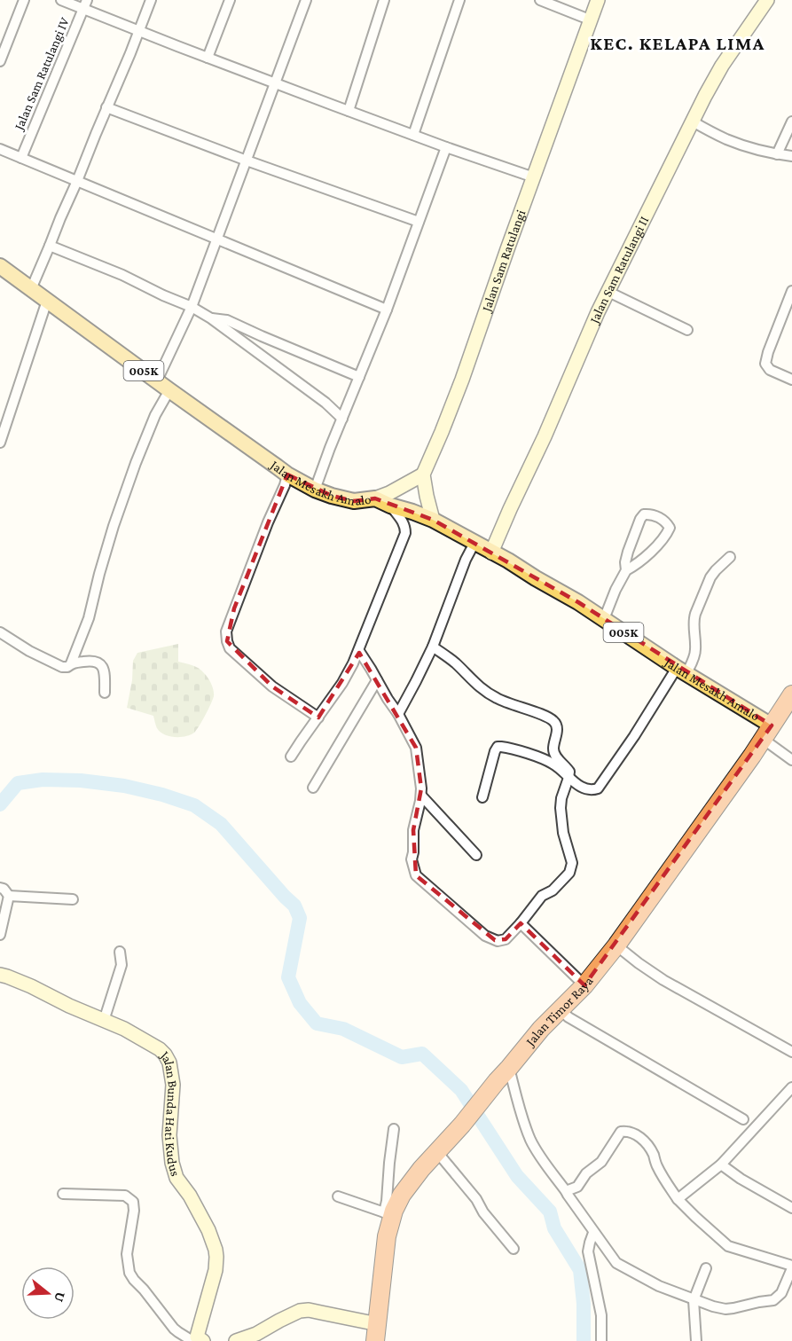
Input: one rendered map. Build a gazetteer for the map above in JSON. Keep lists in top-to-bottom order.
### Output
{
  "streets": {
    "highway": ["Jalan Timor Raya"],
    "main road": ["005K", "Jalan Mesakh Amalo"],
    "street": [
      "Jalan Sam Ratulangi IV",
      "Jalan Sam Ratulangi",
      "Jalan Sam Ratulangi II",
      "Jalan Bunda Hati Kudus"
    ]
  },
  "crossings": [
    ["Jalan Sam Ratulangi II", "Jalan Mesakh Amalo"],
    ["Jalan Mesakh Amalo", "Jalan Timor Raya"]
  ],
  "districts": ["KEC. KELAPA LIMA"],
  "north": "right"
}
